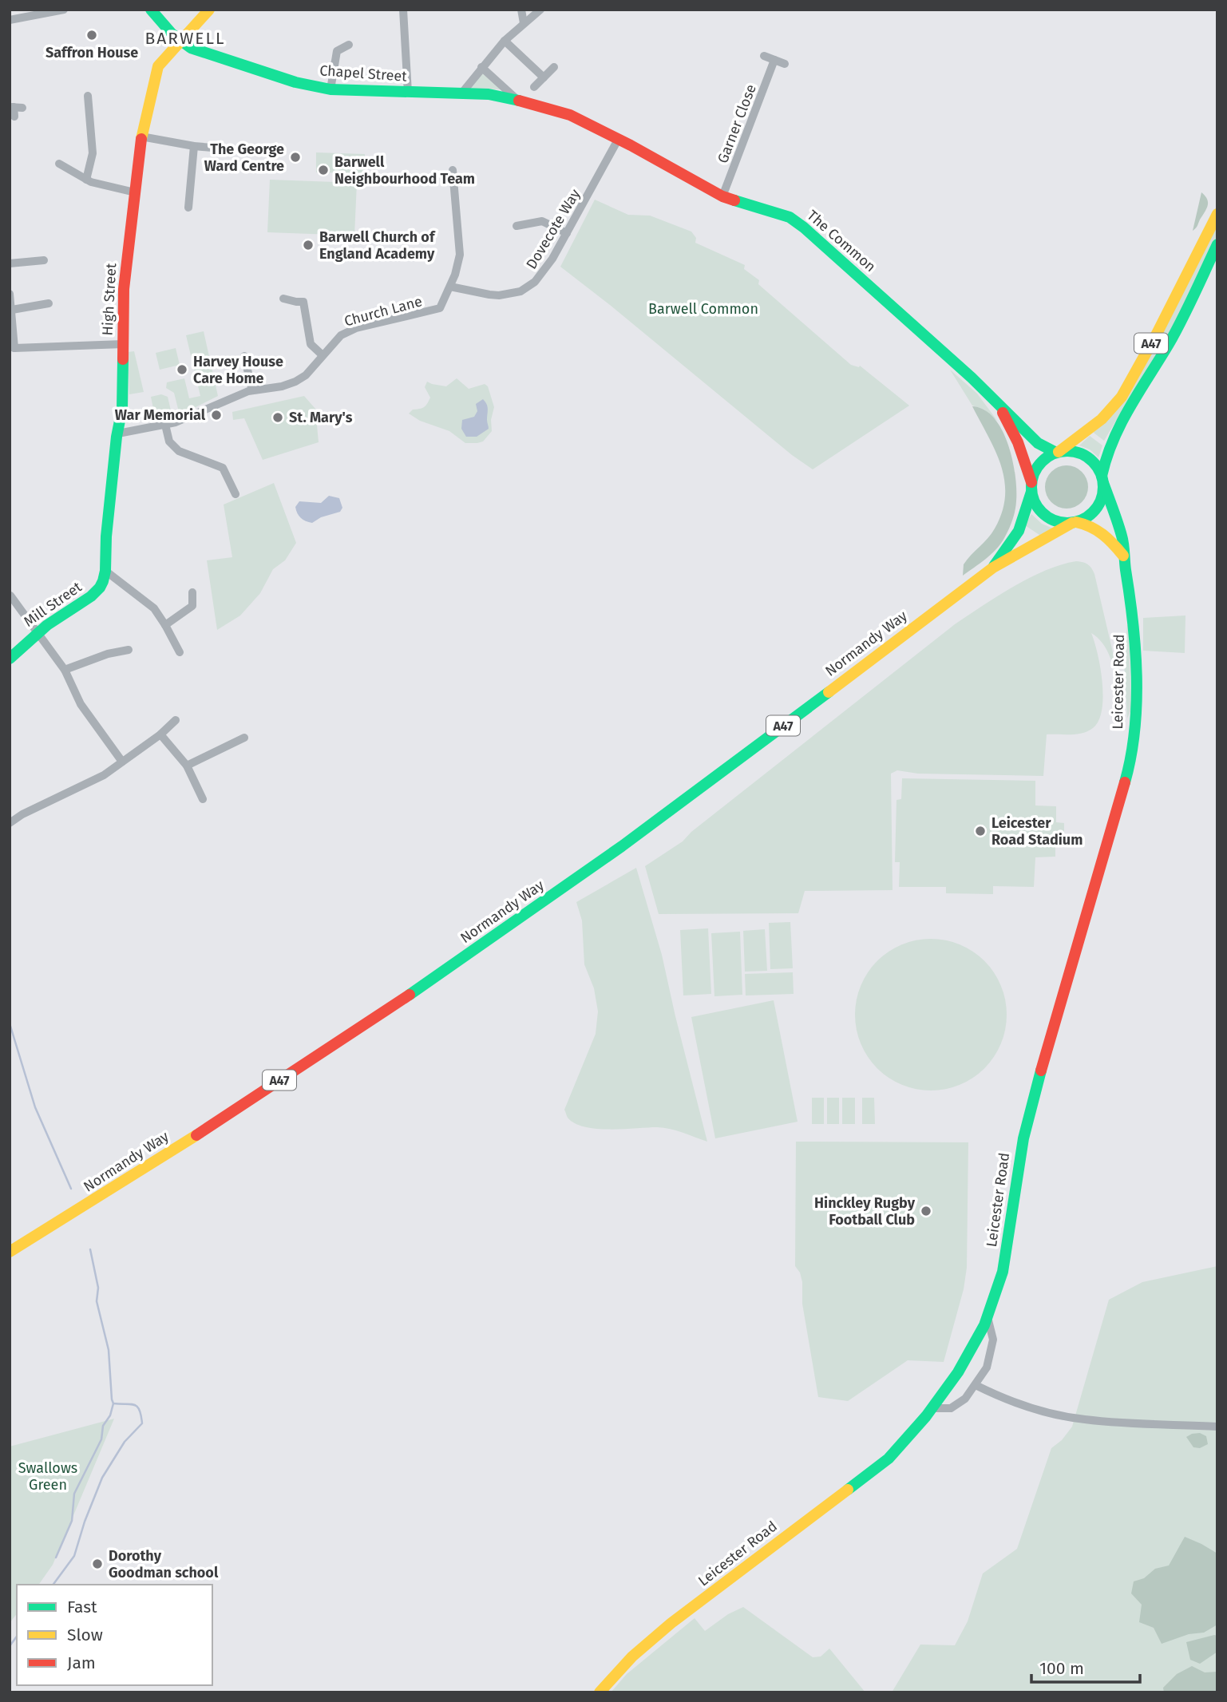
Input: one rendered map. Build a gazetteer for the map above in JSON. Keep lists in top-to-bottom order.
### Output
{
  "streets": {
    "main road": [
      "Chapel Street",
      "The Common",
      "High Street",
      "A47",
      "Mill Street",
      "Normandy Way",
      "Leicester Road"
    ],
    "street": ["Garner Close", "Dovecote Way", "Church Lane"]
  },
  "crossings": [
    ["Chapel Street", "The Common"],
    ["Chapel Street", "High Street"],
    ["Garner Close", "The Common"],
    ["Dovecote Way", "The Common"],
    ["Dovecote Way", "Church Lane"],
    ["The Common", "A47"],
    ["The Common", "Normandy Way"],
    ["The Common", "Leicester Road"],
    ["High Street", "Church Lane"],
    ["High Street", "Mill Street"],
    ["A47", "Normandy Way"],
    ["A47", "Leicester Road"],
    ["Normandy Way", "Leicester Road"]
  ],
  "districts": ["BARWELL"],
  "parks": ["Barwell Common", "Swallows Green"],
  "places": [
    "Saffron House",
    "The George Ward Centre",
    "Barwell Neighbourhood Team",
    "Barwell Church of England Academy",
    "Harvey House Care Home",
    "War Memorial",
    "St. Mary's",
    "Leicester Road Stadium",
    "Hinckley Rugby Football Club",
    "Dorothy Goodman school"
  ],
  "legend": ["Fast", "Slow", "Jam"],
  "scale_bar": "100 m"
}
